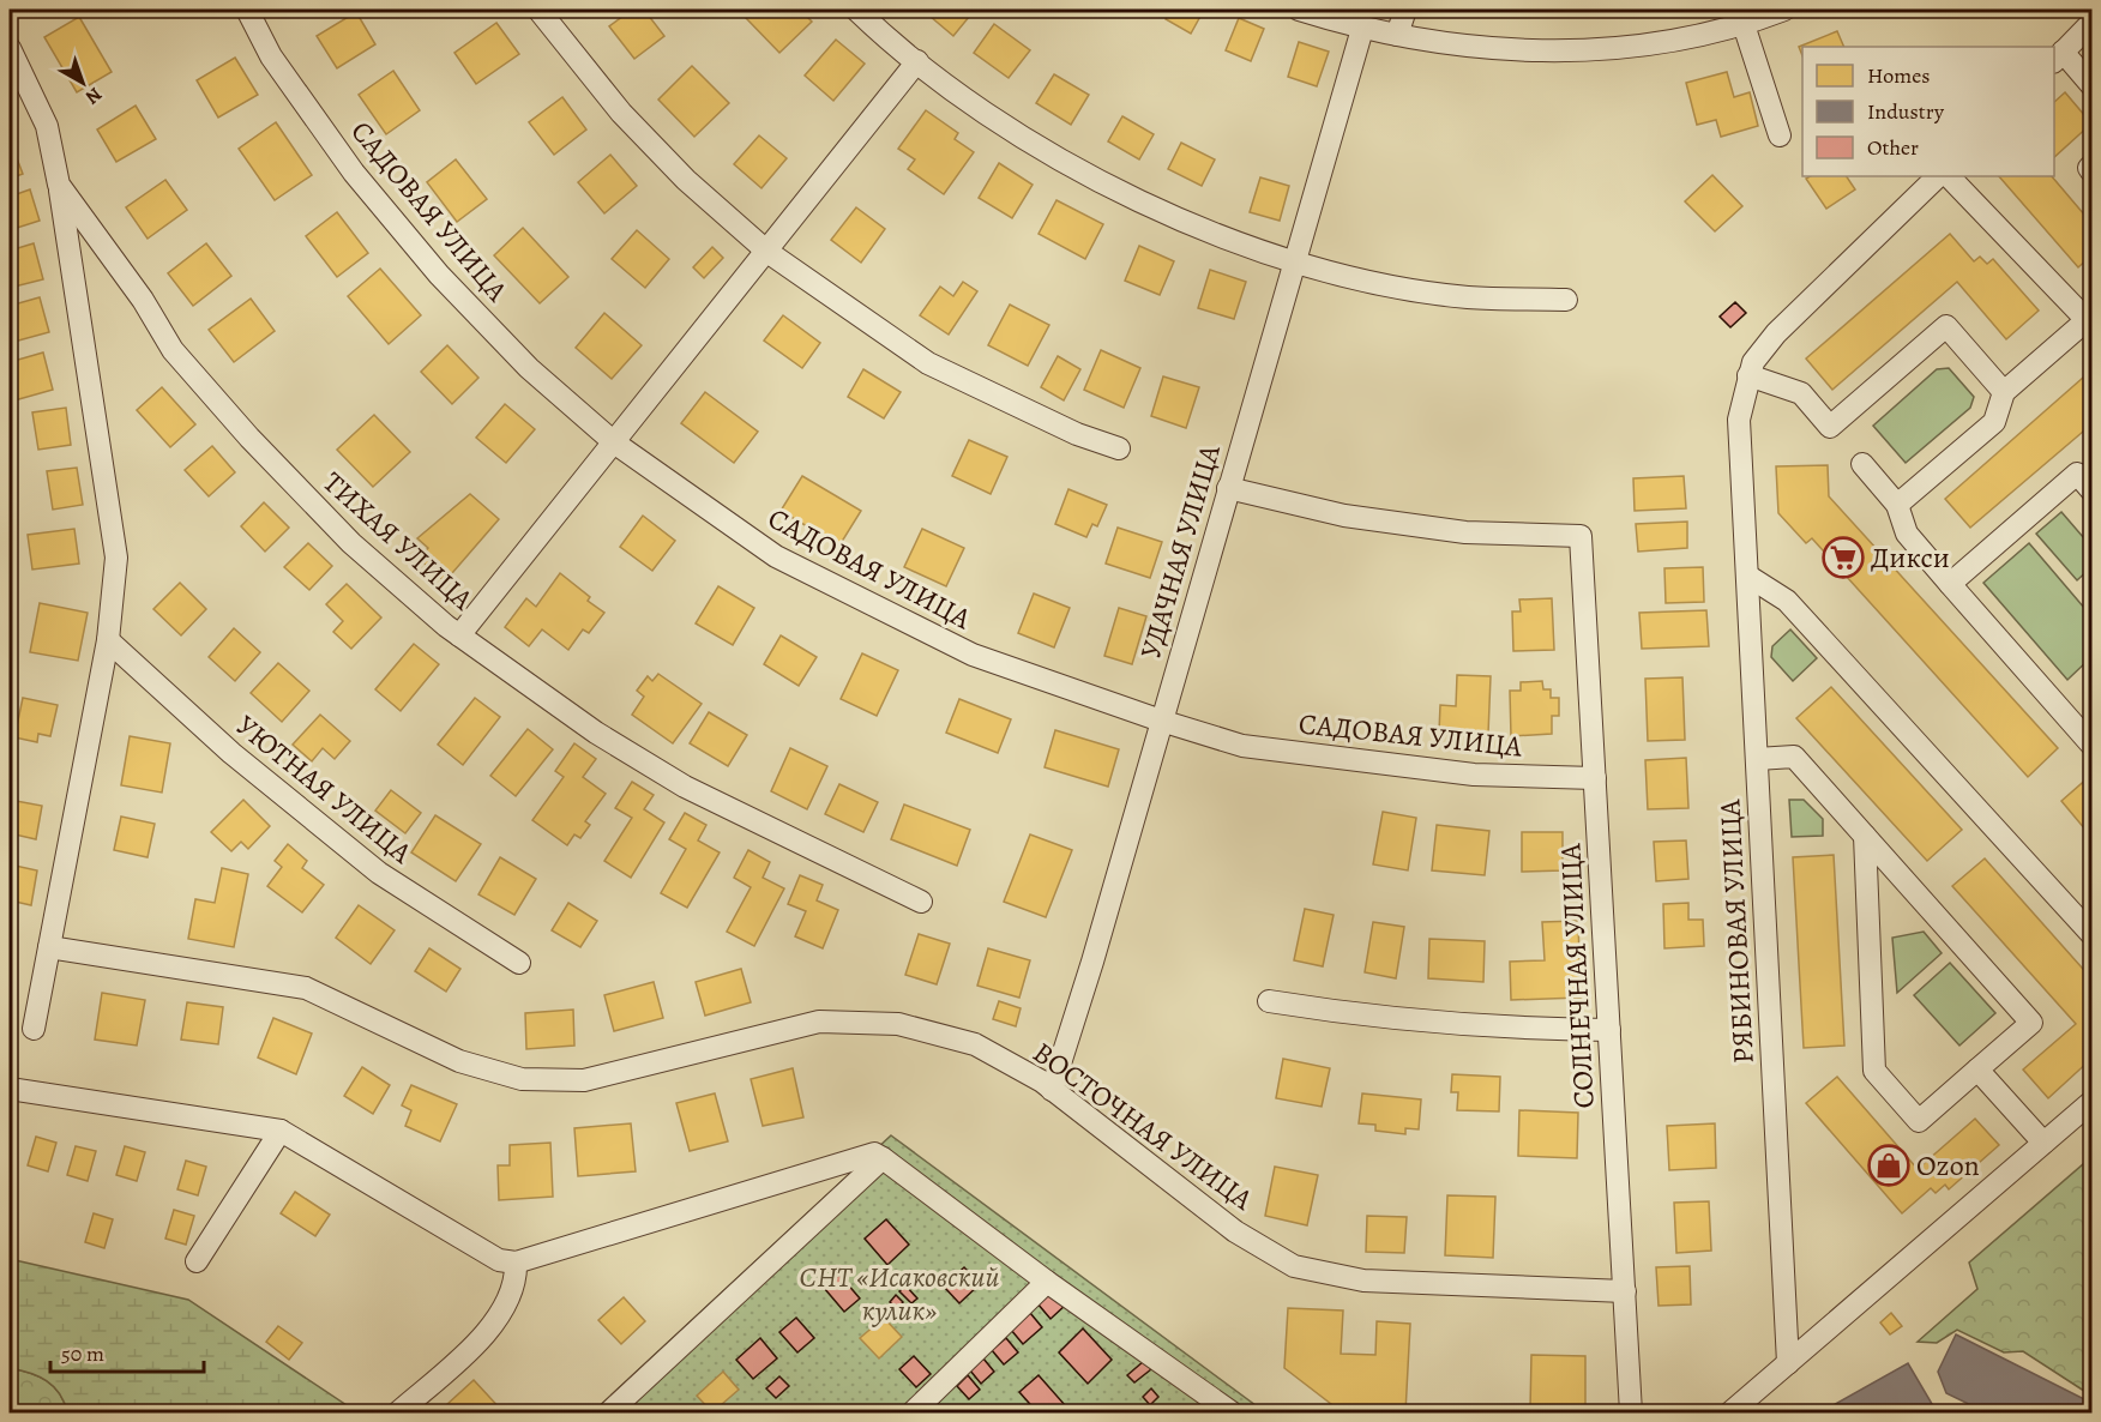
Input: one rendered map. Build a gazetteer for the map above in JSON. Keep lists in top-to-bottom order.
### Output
{
  "streets": {
    "street": [
      "САДОВАЯ УЛИЦА",
      "ТИХАЯ УЛИЦА",
      "УДАЧНАЯ УЛИЦА",
      "УЮТНАЯ УЛИЦА",
      "РЯБИНОВАЯ УЛИЦА",
      "СОЛНЕЧНАЯ УЛИЦА",
      "ВОСТОЧНАЯ УЛИЦА"
    ]
  },
  "crossings": [
    ["САДОВАЯ УЛИЦА", "УДАЧНАЯ УЛИЦА"],
    ["САДОВАЯ УЛИЦА", "СОЛНЕЧНАЯ УЛИЦА"],
    ["УДАЧНАЯ УЛИЦА", "СОЛНЕЧНАЯ УЛИЦА"],
    ["УДАЧНАЯ УЛИЦА", "ВОСТОЧНАЯ УЛИЦА"],
    ["СОЛНЕЧНАЯ УЛИЦА", "ВОСТОЧНАЯ УЛИЦА"]
  ],
  "parks": ["СНТ «Исаковский кулик»"],
  "places": {
    "supermarket": ["Дикси"],
    "shop": ["Ozon"]
  },
  "legend": ["Homes", "Industry", "Other"],
  "scale_bar": "50 m",
  "north": "bottom right"
}
